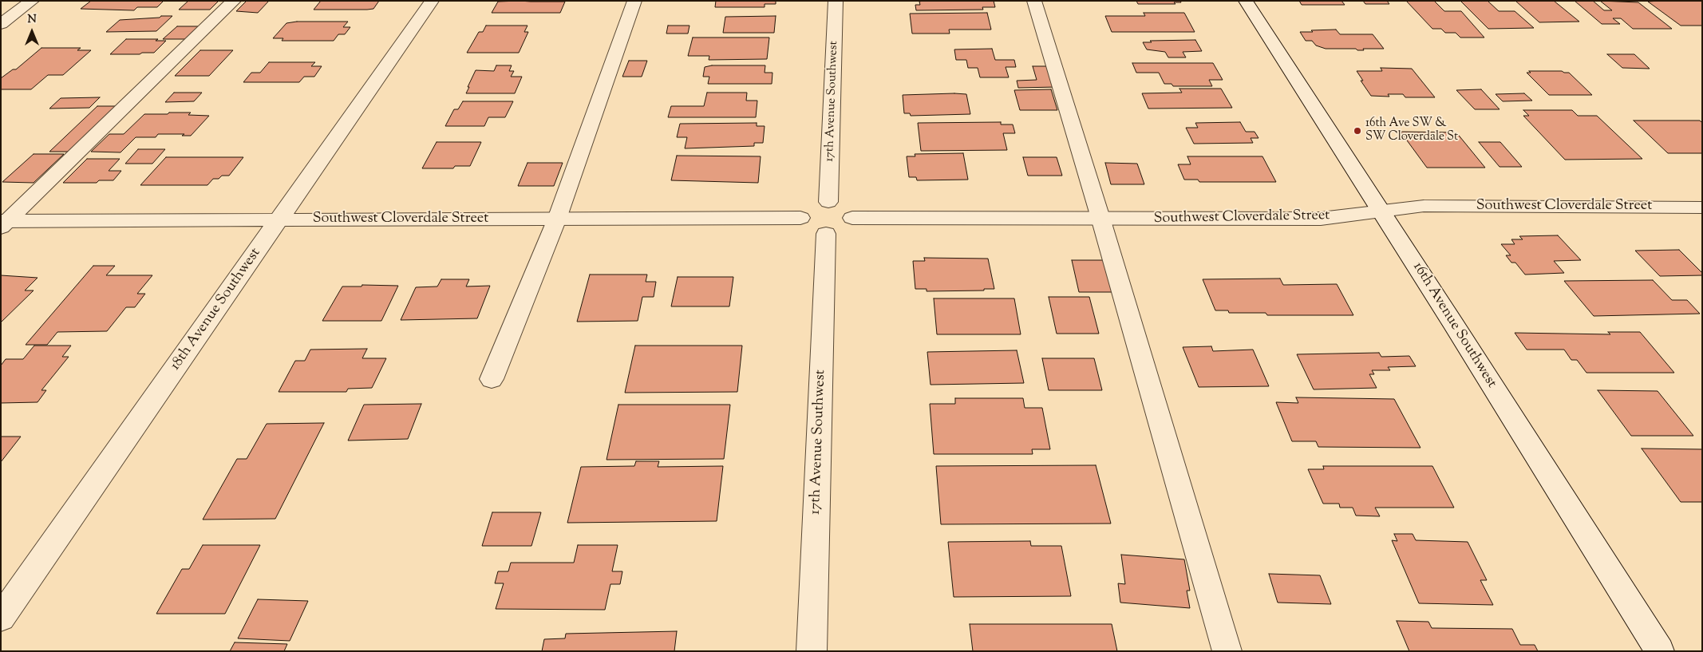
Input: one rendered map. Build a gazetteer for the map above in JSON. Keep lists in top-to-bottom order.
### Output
{
  "streets": {
    "street": [
      "17th Avenue Southwest",
      "Southwest Cloverdale Street",
      "18th Avenue Southwest",
      "16th Avenue Southwest"
    ]
  },
  "crossings": [
    ["17th Avenue Southwest", "Southwest Cloverdale Street"],
    ["Southwest Cloverdale Street", "18th Avenue Southwest"],
    ["Southwest Cloverdale Street", "16th Avenue Southwest"]
  ],
  "places": ["16th Ave SW & SW Cloverdale St"],
  "north": "top"
}
